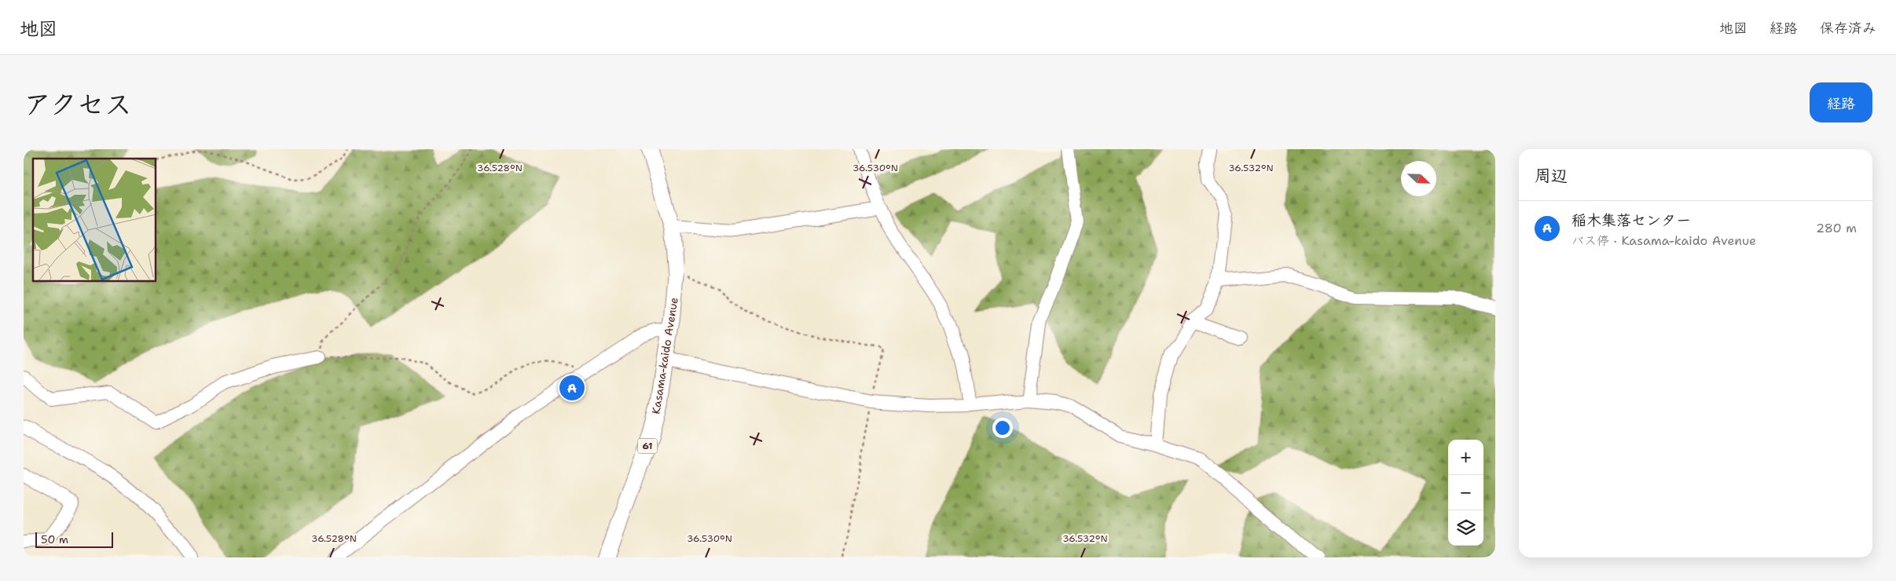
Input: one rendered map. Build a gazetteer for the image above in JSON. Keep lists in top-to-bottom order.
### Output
{
  "streets": {
    "main road": ["Kasama-kaido Avenue", "61"]
  },
  "scale_bar": "50 m",
  "north": "bottom right",
  "page": {
    "header": "地図",
    "nav": ["地図", "経路", "保存済み"],
    "title": "アクセス",
    "buttons": "経路",
    "heading": "周辺",
    "list": [
      {
        "mark": "A",
        "name": "稲木集落センター",
        "note": "バス停 · Kasama-kaido Avenue",
        "value": "280 m"
      }
    ],
    "pins": "A",
    "map_buttons": ["+", "−"],
    "scale": "50 m"
  },
  "coordinates": ["36.528°N", "36.530°N", "36.532°N"]
}
